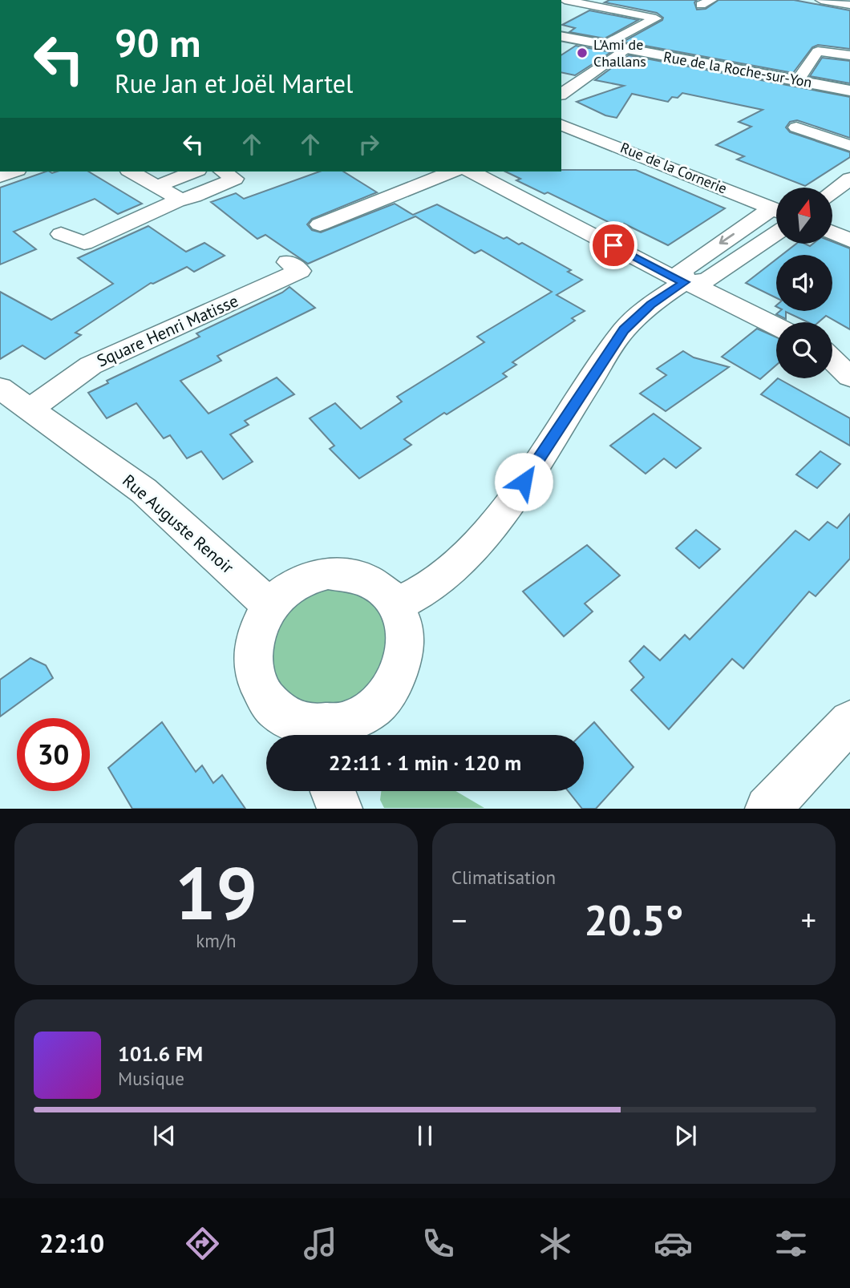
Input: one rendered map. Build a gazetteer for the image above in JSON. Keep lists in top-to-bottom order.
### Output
{
  "streets": {
    "main road": ["Rue de la Roche-sur-Yon"],
    "street": ["Rue de la Cornerie", "Square Henri Matisse", "Rue Auguste Renoir"]
  },
  "crossings": [
    ["Square Henri Matisse", "Rue Auguste Renoir"]
  ],
  "places": ["L'Ami de Challans"],
  "north": "top",
  "page": {
    "turn": ["90 m", "Rue Jan et Joël Martel"],
    "limit": "30",
    "trip": "22:11 · 1 min · 120 m",
    "tile": [
      ["19", "km/h"],
      "Climatisation"
    ],
    "heat": ["−", "20.5°", "+"],
    "song": ["101.6 FM", "Musique"],
    "tabs": "22:10"
  }
}
